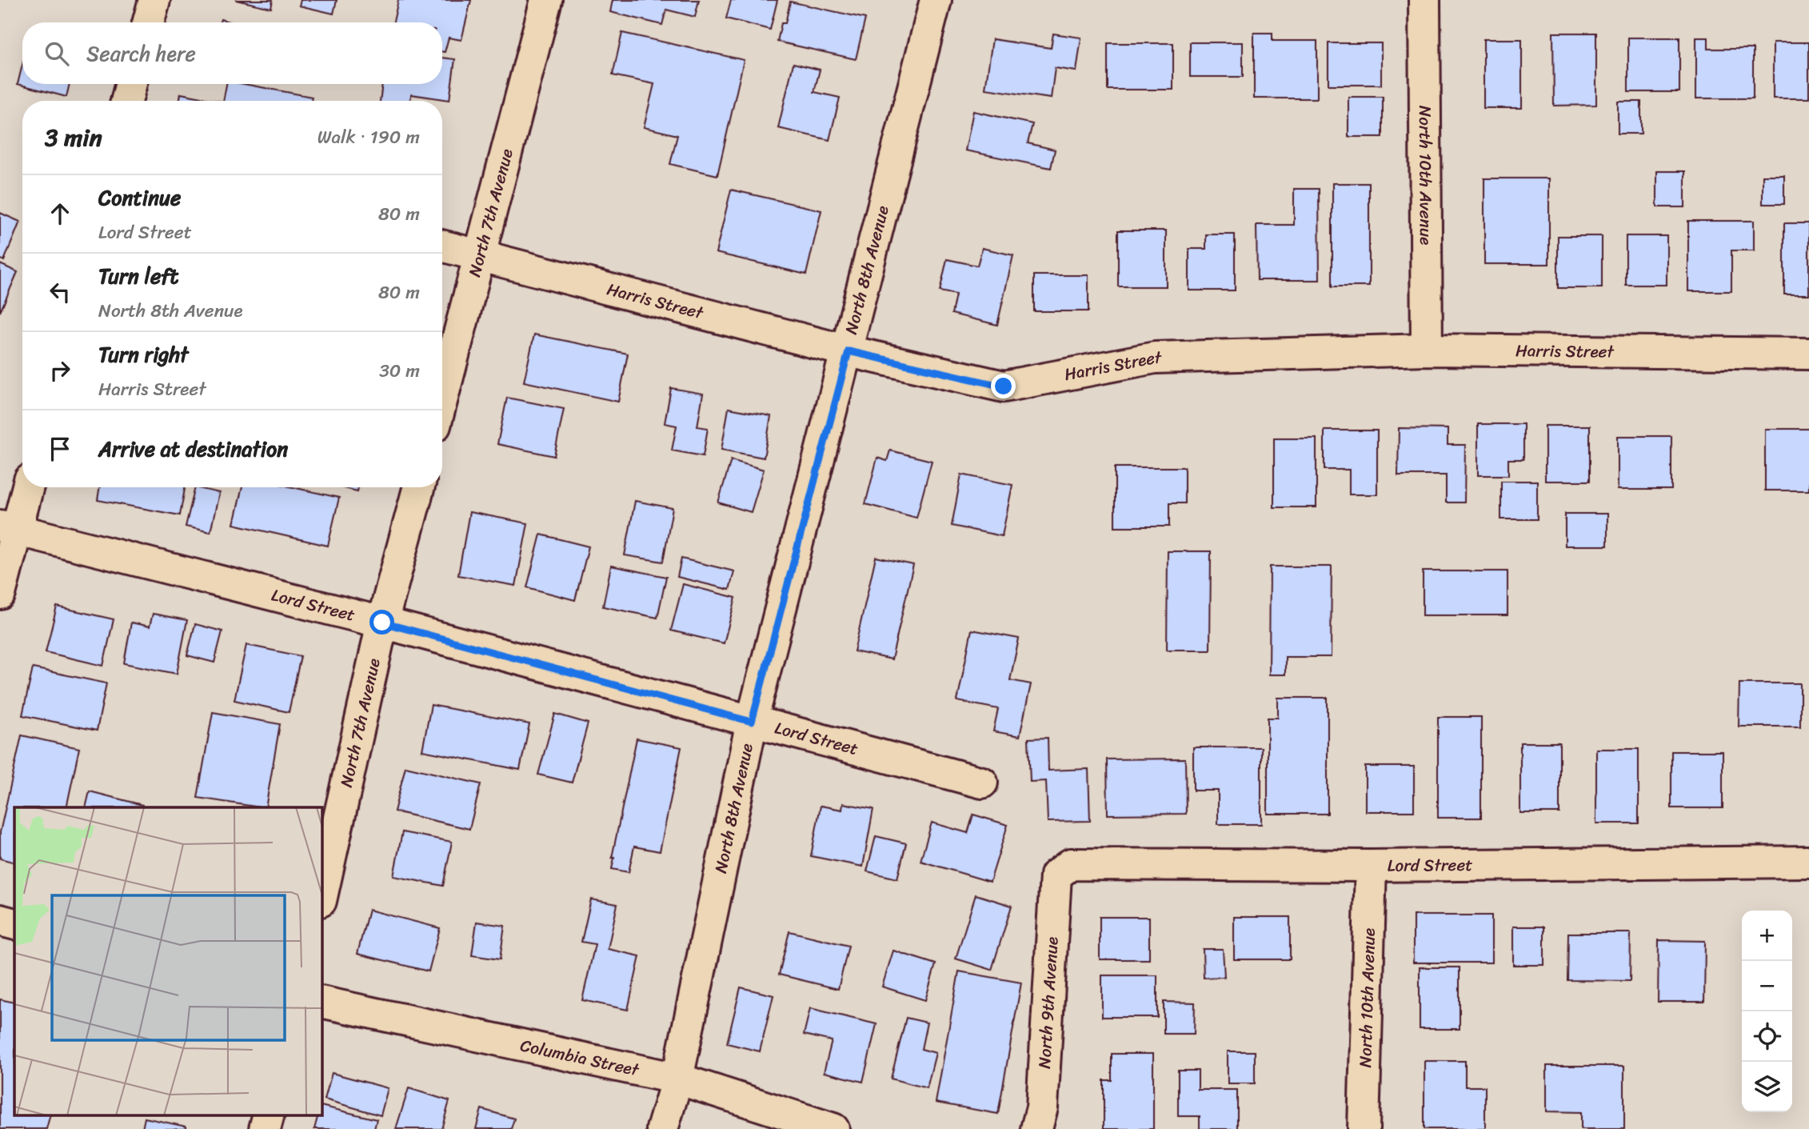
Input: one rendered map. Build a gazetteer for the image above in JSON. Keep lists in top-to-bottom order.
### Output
{
  "streets": {
    "street": [
      "North 10th Avenue",
      "North 7th Avenue",
      "North 8th Avenue",
      "Harris Street",
      "Lord Street",
      "North 9th Avenue",
      "Columbia Street"
    ]
  },
  "crossings": [
    ["North 10th Avenue", "Harris Street"],
    ["North 10th Avenue", "Lord Street"],
    ["North 7th Avenue", "Harris Street"],
    ["North 7th Avenue", "Lord Street"],
    ["North 8th Avenue", "Harris Street"],
    ["North 8th Avenue", "Lord Street"],
    ["North 8th Avenue", "Columbia Street"],
    ["Lord Street", "North 9th Avenue"]
  ],
  "page": {
    "search": "Search here",
    "heading": ["3 min", "Walk · 190 m"],
    "list": [
      ["Continue", "Lord Street", "80 m"],
      ["Turn left", "North 8th Avenue", "80 m"],
      ["Turn right", "Harris Street", "30 m"],
      "Arrive at destination"
    ],
    "map_buttons": ["+", "−"]
  }
}
